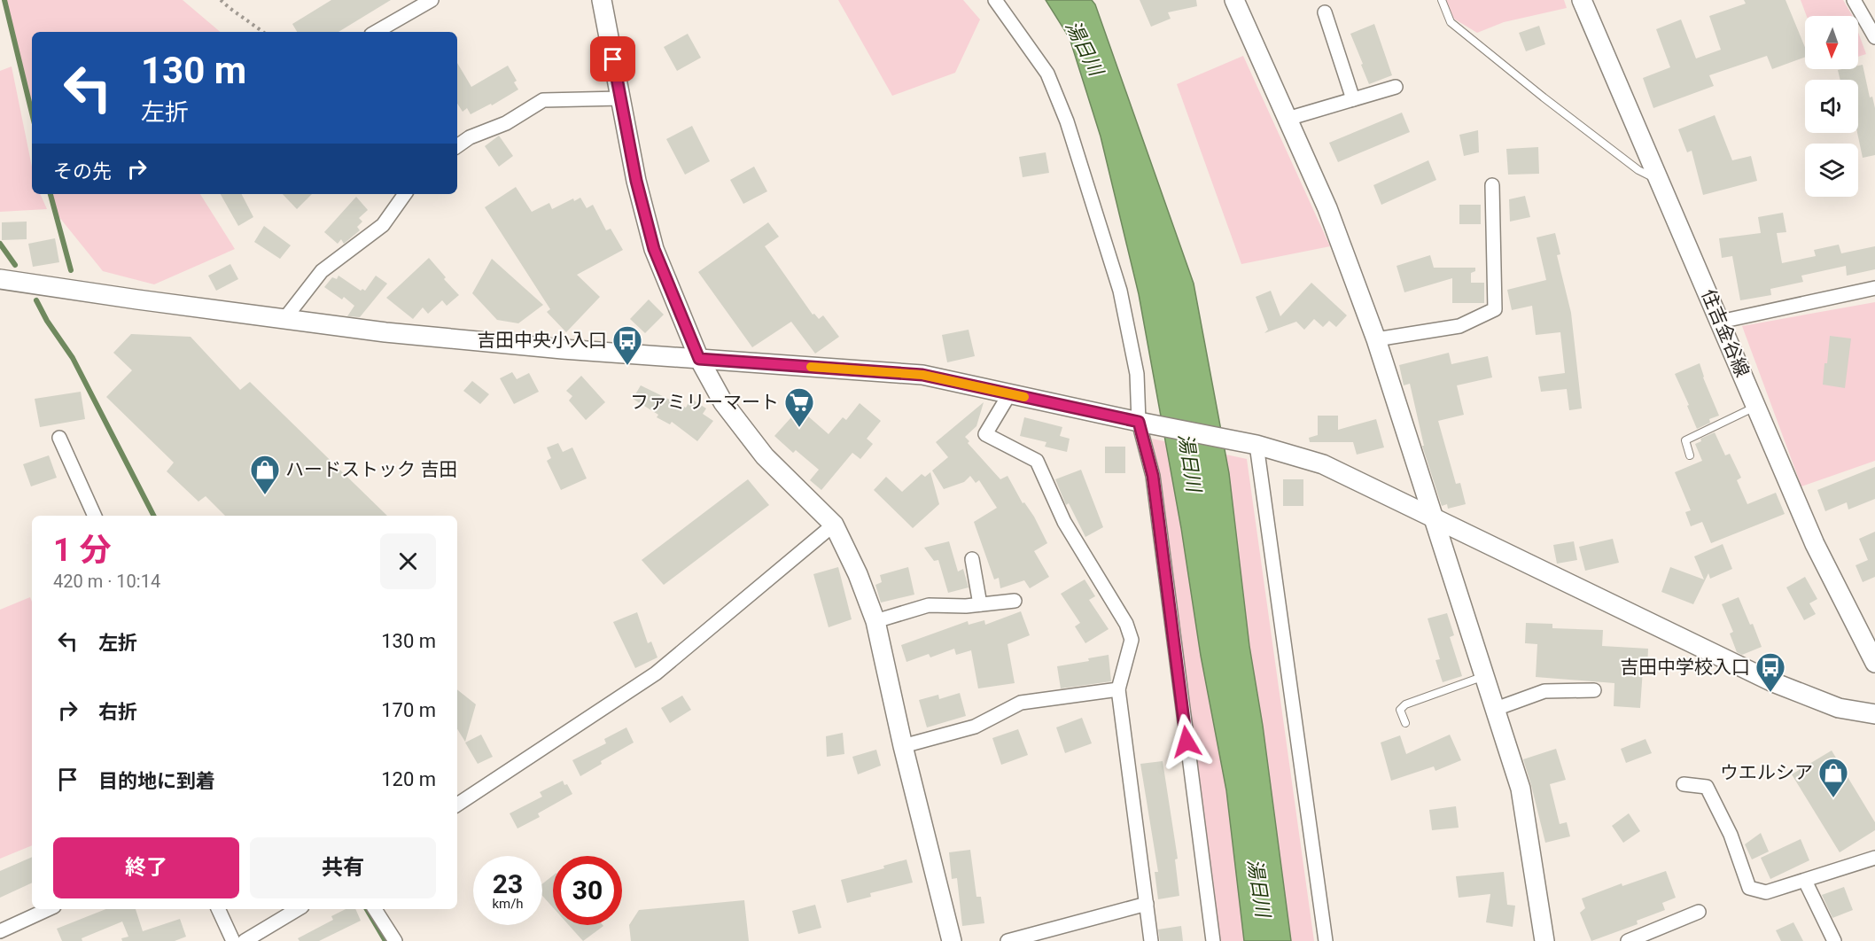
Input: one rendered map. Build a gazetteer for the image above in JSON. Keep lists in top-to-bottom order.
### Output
{
  "streets": {
    "street": ["住吉金谷線"]
  },
  "water": ["湯日川"],
  "places": {
    "bus stop": ["吉田中央小入口", "吉田中学校入口"],
    "supermarket": ["ファミリーマート"],
    "shop": ["ハードストック 吉田", "ウエルシア"]
  },
  "north": "bottom",
  "page": {
    "turn": ["130 m", "左折"],
    "then": "その先",
    "heading": ["1 分", "420 m · 10:14"],
    "list": [
      {
        "name": "左折",
        "value": "130 m"
      },
      {
        "name": "右折",
        "value": "170 m"
      },
      {
        "name": "目的地に到着",
        "value": "120 m"
      }
    ],
    "buttons": ["終了", "共有"],
    "speed": "23 km/h",
    "limit": "30"
  }
}
